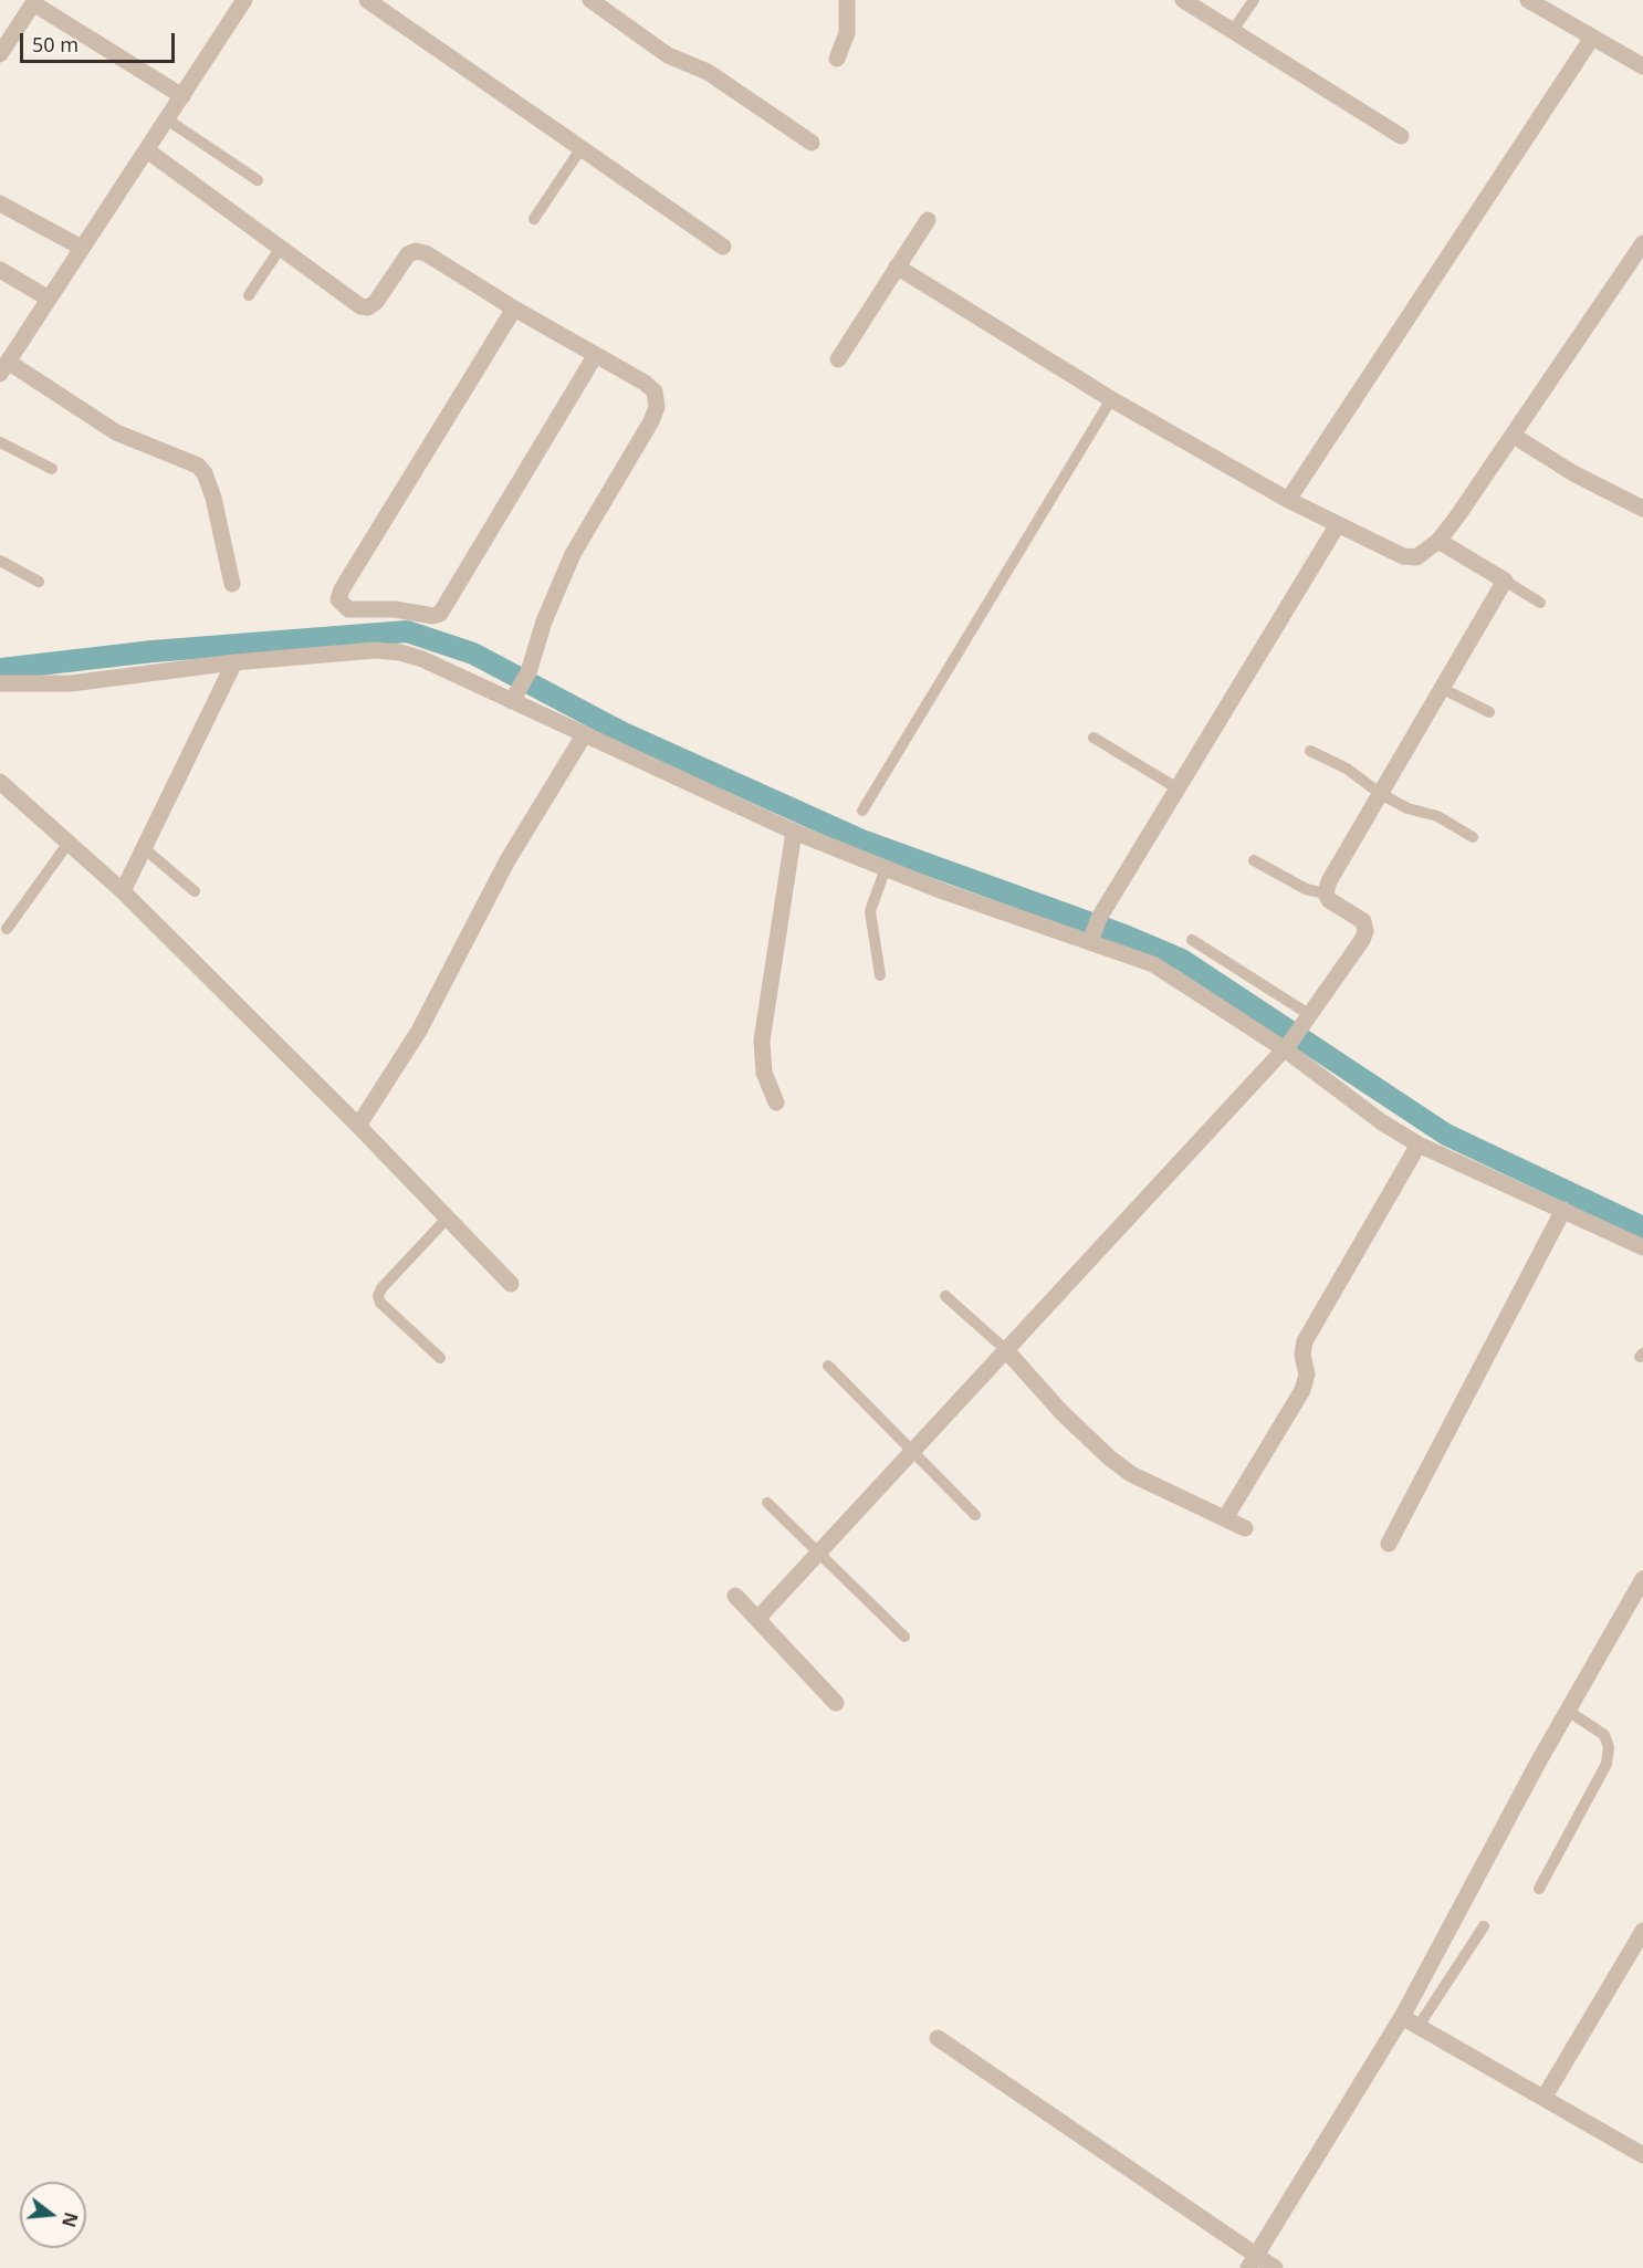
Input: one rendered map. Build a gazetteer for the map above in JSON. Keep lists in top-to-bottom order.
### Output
{
  "scale_bar": "50 m",
  "north": "right"
}
